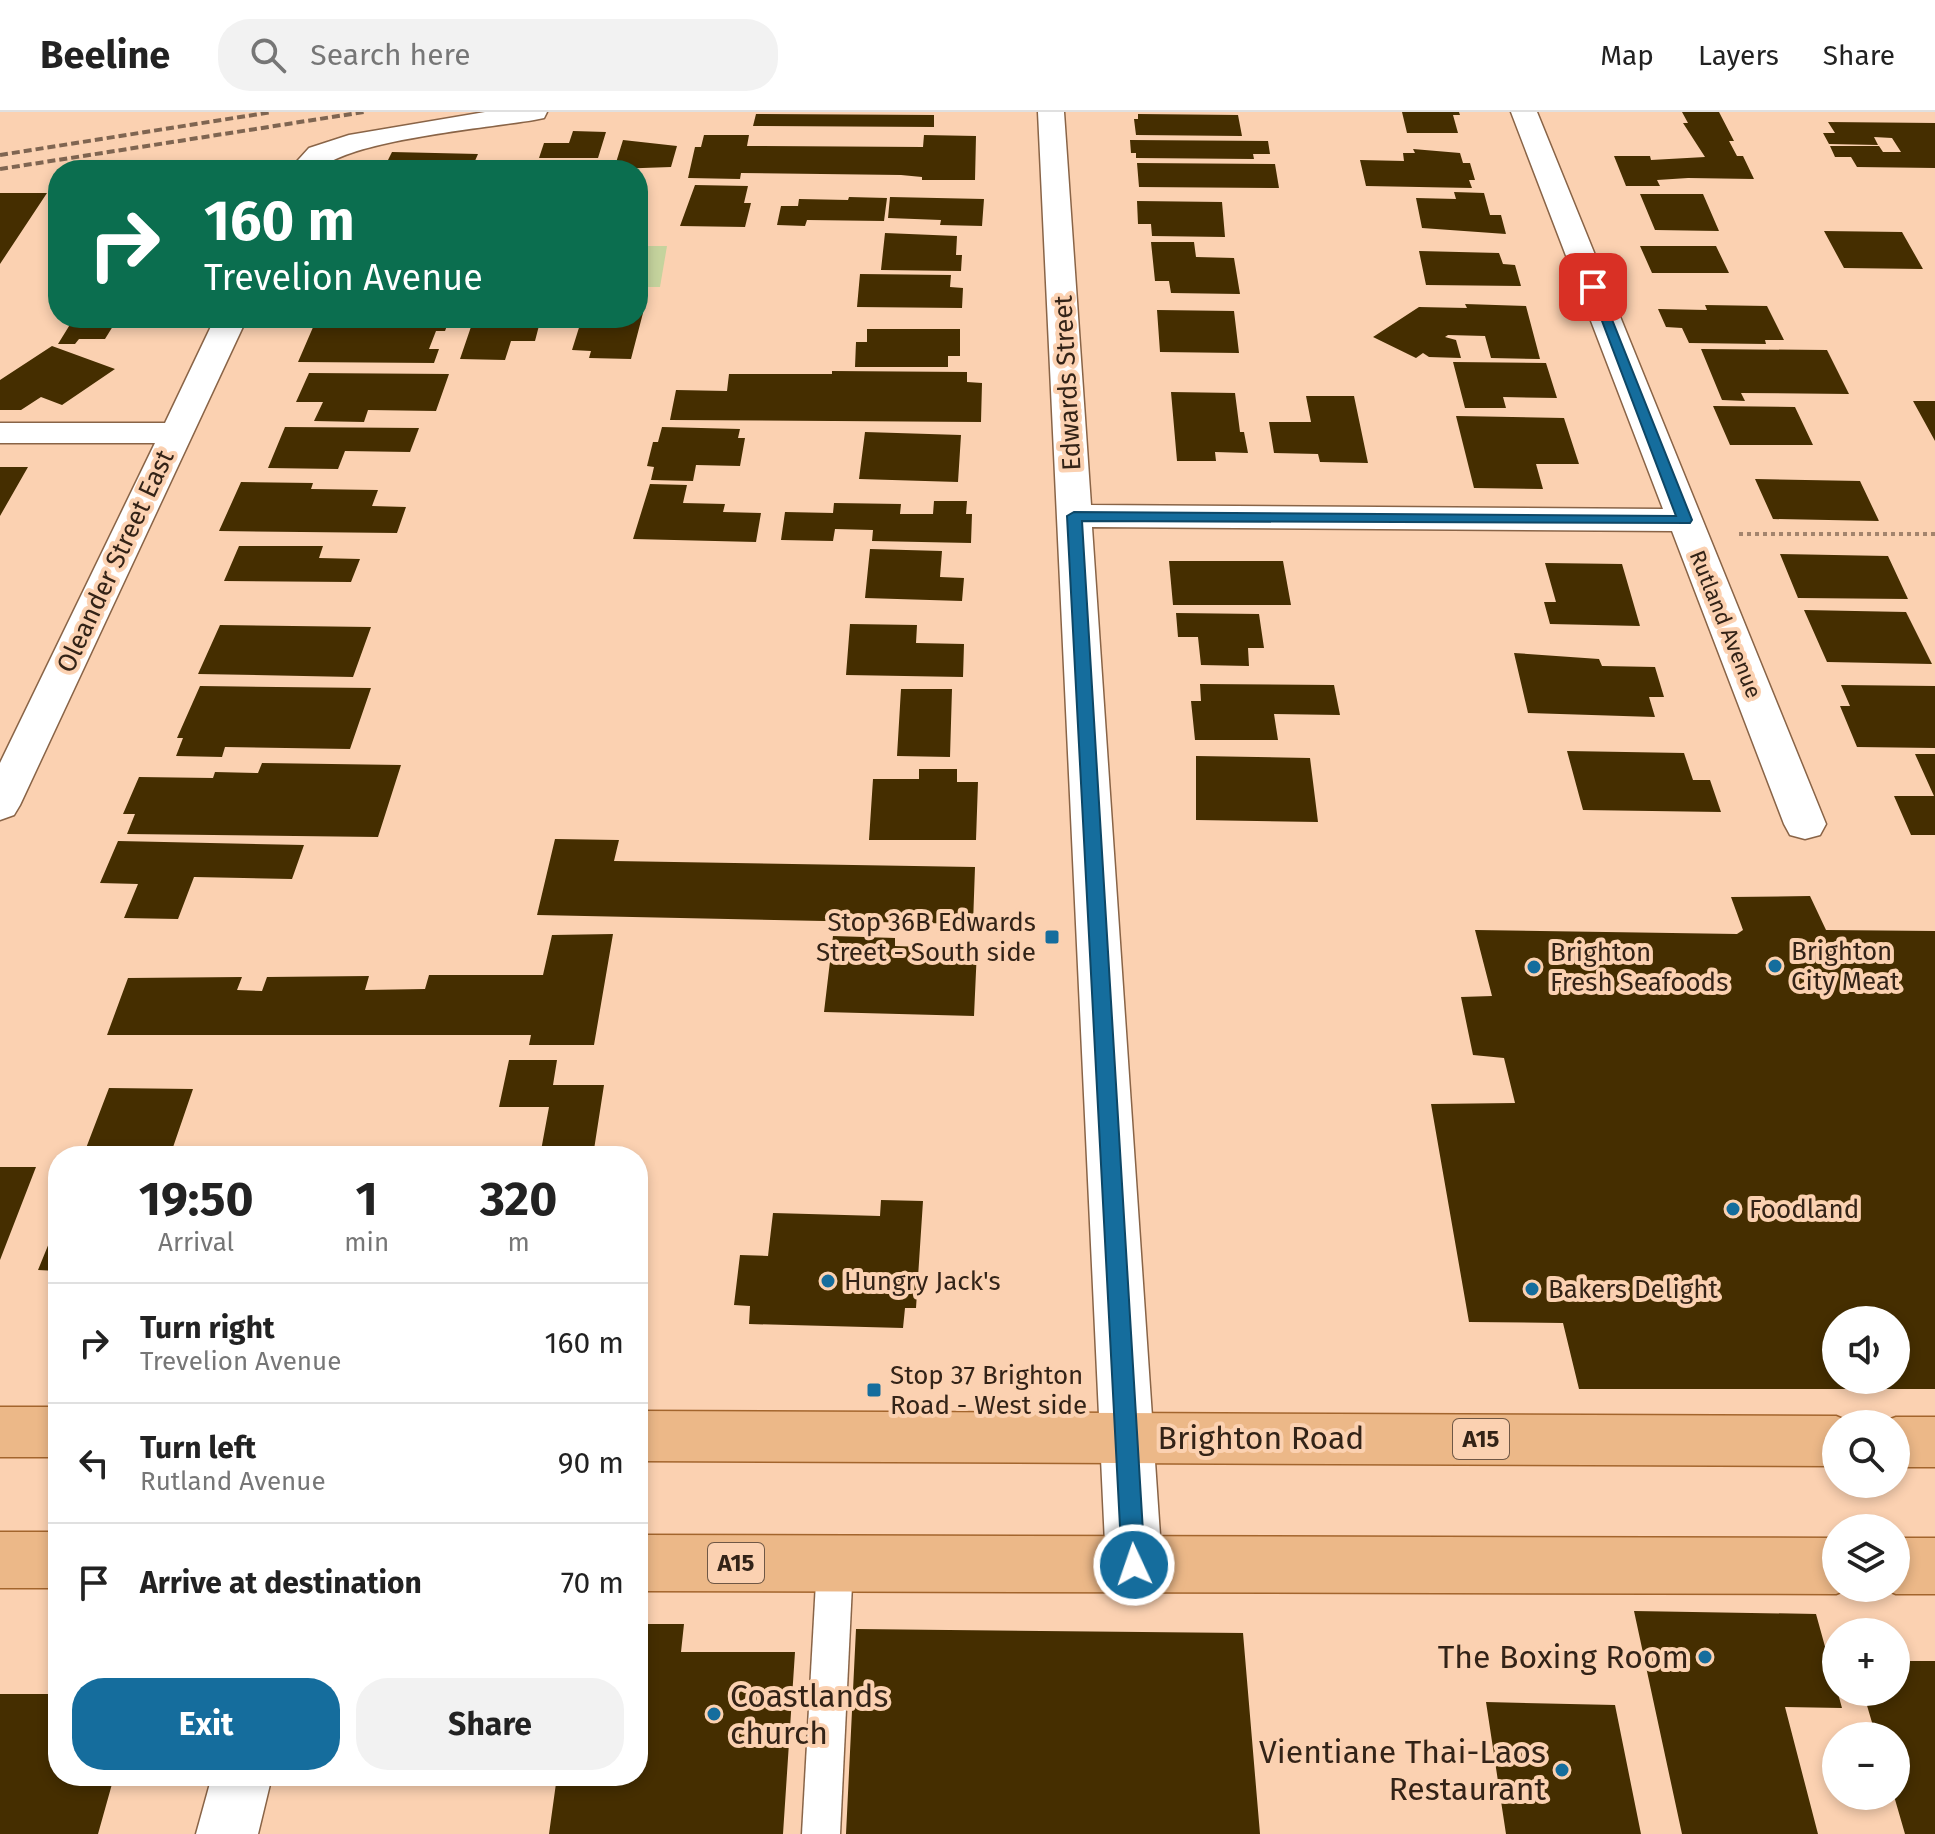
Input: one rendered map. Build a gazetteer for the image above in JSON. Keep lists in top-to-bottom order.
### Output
{
  "streets": {
    "main road": ["Brighton Road", "A15"],
    "street": ["Edwards Street", "Oleander Street East", "Rutland Avenue"]
  },
  "crossings": [
    ["Edwards Street", "Brighton Road"],
    ["Edwards Street", "A15"]
  ],
  "places": {
    "transit": ["Stop 36B Edwards Street - South side", "Stop 37 Brighton Road - West side"],
    "other": [
      "Brighton City Meat",
      "Brighton Fresh Seafoods",
      "Foodland",
      "Hungry Jack's",
      "Bakers Delight",
      "The Boxing Room",
      "Coastlands church",
      "Vientiane Thai-Laos Restaurant"
    ]
  },
  "page": {
    "header": "Beeline",
    "search": "Search here",
    "nav": ["Map", "Layers", "Share"],
    "turn": ["160 m", "Trevelion Avenue"],
    "eta": [
      "19:50",
      "Arrival",
      "1",
      "min",
      "320",
      "m"
    ],
    "list": [
      {
        "name": "Turn right",
        "note": "Trevelion Avenue",
        "value": "160 m"
      },
      {
        "name": "Turn left",
        "note": "Rutland Avenue",
        "value": "90 m"
      },
      {
        "name": "Arrive at destination",
        "value": "70 m"
      }
    ],
    "map_buttons": ["+", "−"],
    "buttons": ["Exit", "Share"]
  }
}
